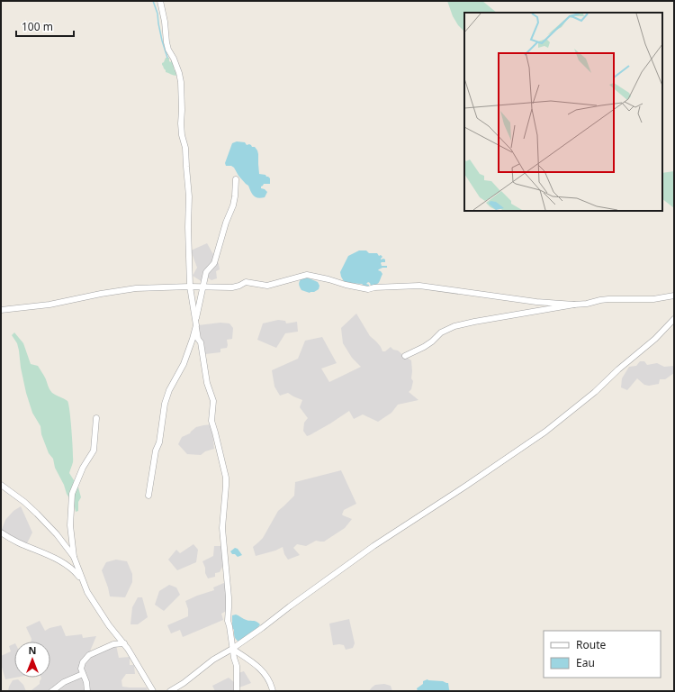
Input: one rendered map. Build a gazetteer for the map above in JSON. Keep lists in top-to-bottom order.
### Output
{
  "legend": ["Route", "Eau"],
  "scale_bar": "100 m",
  "north": "top"
}
